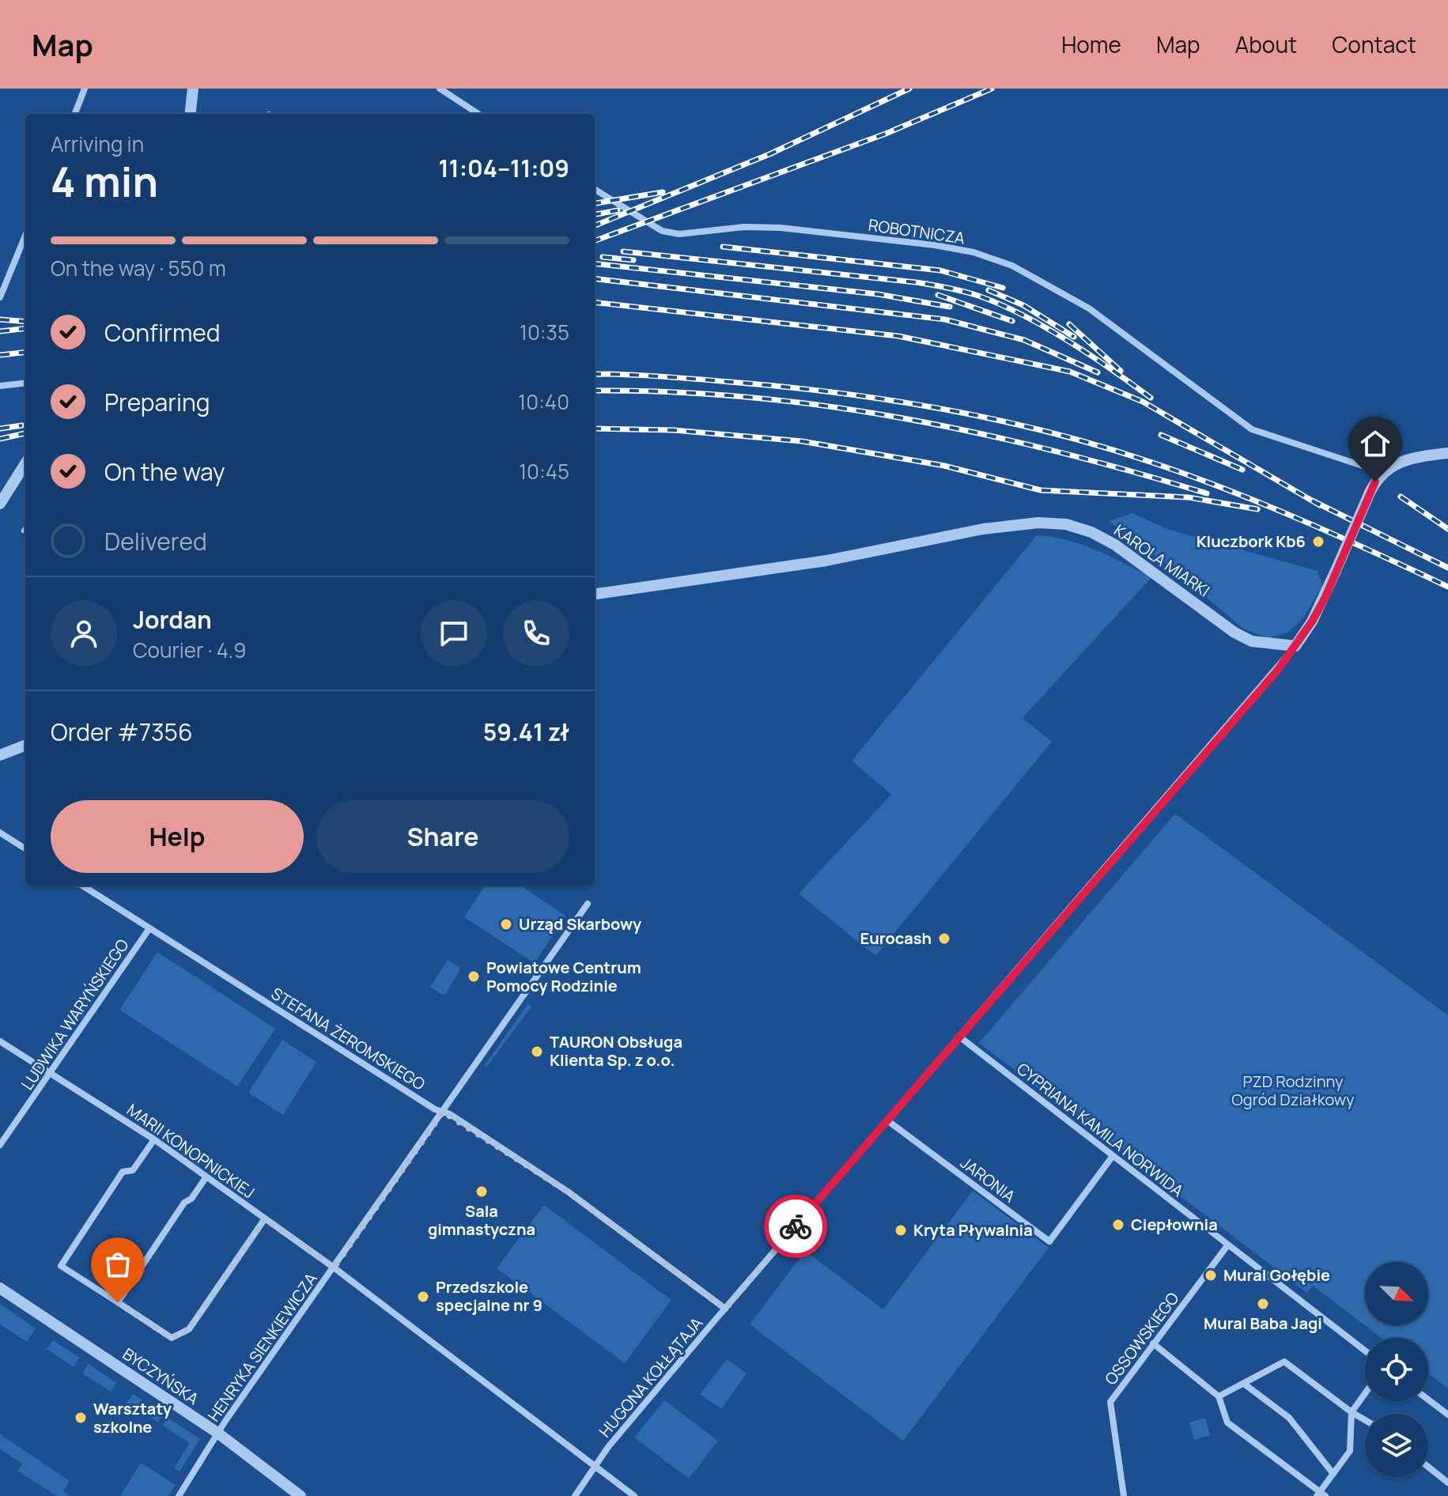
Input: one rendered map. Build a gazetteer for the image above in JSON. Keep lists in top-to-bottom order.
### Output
{
  "streets": {
    "street": [
      "ROBOTNICZA",
      "KAROLA MIARKI",
      "LUDWIKA WARYŃSKIEGO",
      "STEFANA ŻEROMSKIEGO",
      "CYPRIANA KAMILA NORWIDA",
      "MARII KONOPNICKIEJ",
      "JARONIA",
      "OSSOWSKIEGO",
      "HENRYKA SIENKIEWICZA",
      "BYCZYŃSKA",
      "HUGONA KOŁŁĄTAJA"
    ]
  },
  "crossings": [
    ["KAROLA MIARKI", "HUGONA KOŁŁĄTAJA"],
    ["LUDWIKA WARYŃSKIEGO", "STEFANA ŻEROMSKIEGO"],
    ["LUDWIKA WARYŃSKIEGO", "MARII KONOPNICKIEJ"],
    ["STEFANA ŻEROMSKIEGO", "HENRYKA SIENKIEWICZA"],
    ["STEFANA ŻEROMSKIEGO", "HUGONA KOŁŁĄTAJA"],
    ["CYPRIANA KAMILA NORWIDA", "JARONIA"],
    ["CYPRIANA KAMILA NORWIDA", "OSSOWSKIEGO"],
    ["CYPRIANA KAMILA NORWIDA", "HUGONA KOŁŁĄTAJA"],
    ["MARII KONOPNICKIEJ", "HENRYKA SIENKIEWICZA"],
    ["MARII KONOPNICKIEJ", "HUGONA KOŁŁĄTAJA"],
    ["JARONIA", "HUGONA KOŁŁĄTAJA"],
    ["HENRYKA SIENKIEWICZA", "BYCZYŃSKA"]
  ],
  "parks": ["PZD Rodzinny Ogród Działkowy"],
  "places": [
    "Kluczbork Kb6",
    "Urząd Skarbowy",
    "Eurocash",
    "Powiatowe Centrum Pomocy Rodzinie",
    "TAURON Obsługa Klienta Sp. z o.o.",
    "Sala gimnastyczna",
    "Ciepłownia",
    "Kryta Pływalnia",
    "Mural Gołębie",
    "Przedszkole specjalne nr 9",
    "Mural Baba Jagi",
    "Warsztaty szkolne"
  ],
  "north": "bottom right",
  "page": {
    "header": "Map",
    "nav": [
      "Home",
      "Map",
      "About",
      "Contact"
    ],
    "heading": ["4 min", "Arriving in", "11:04–11:09"],
    "panel": [
      "Jordan",
      "Courier · 4.9",
      "Order #7356",
      "59.41 zł"
    ],
    "bar": "On the way · 550 m",
    "list": [
      ["Confirmed", "10:35"],
      ["Preparing", "10:40"],
      ["On the way", "10:45"],
      "Delivered"
    ],
    "buttons": ["Help", "Share"]
  }
}
